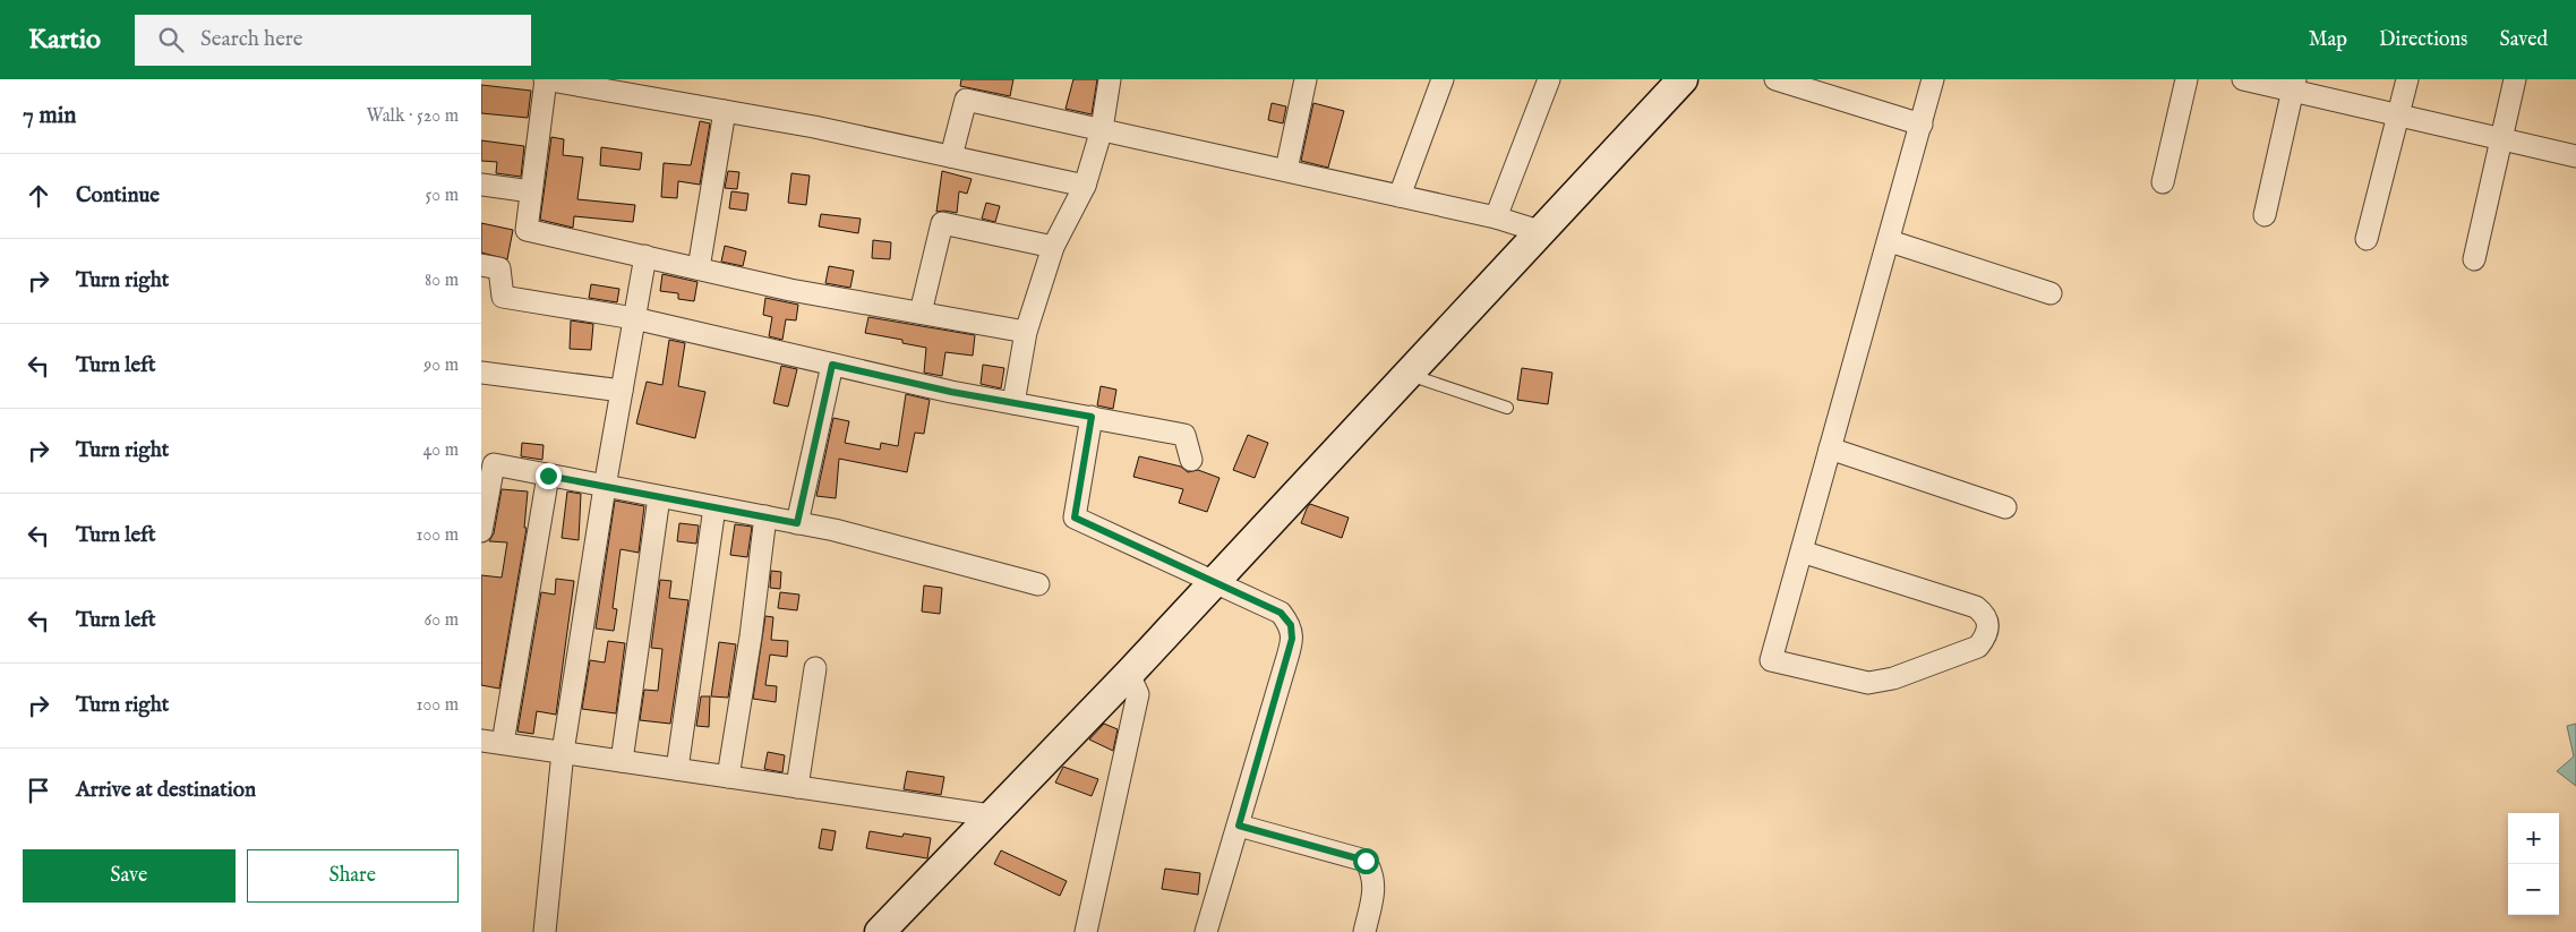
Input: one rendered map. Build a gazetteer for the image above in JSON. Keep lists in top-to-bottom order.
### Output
{
  "page": {
    "header": "Kartio",
    "search": "Search here",
    "nav": ["Map", "Directions", "Saved"],
    "heading": ["7 min", "Walk · 520 m"],
    "list": [
      ["Continue", "50 m"],
      ["Turn right", "80 m"],
      ["Turn left", "90 m"],
      ["Turn right", "40 m"],
      ["Turn left", "100 m"],
      ["Turn left", "60 m"],
      ["Turn right", "100 m"],
      "Arrive at destination"
    ],
    "map_buttons": ["+", "−"],
    "buttons": ["Save", "Share"]
  }
}
